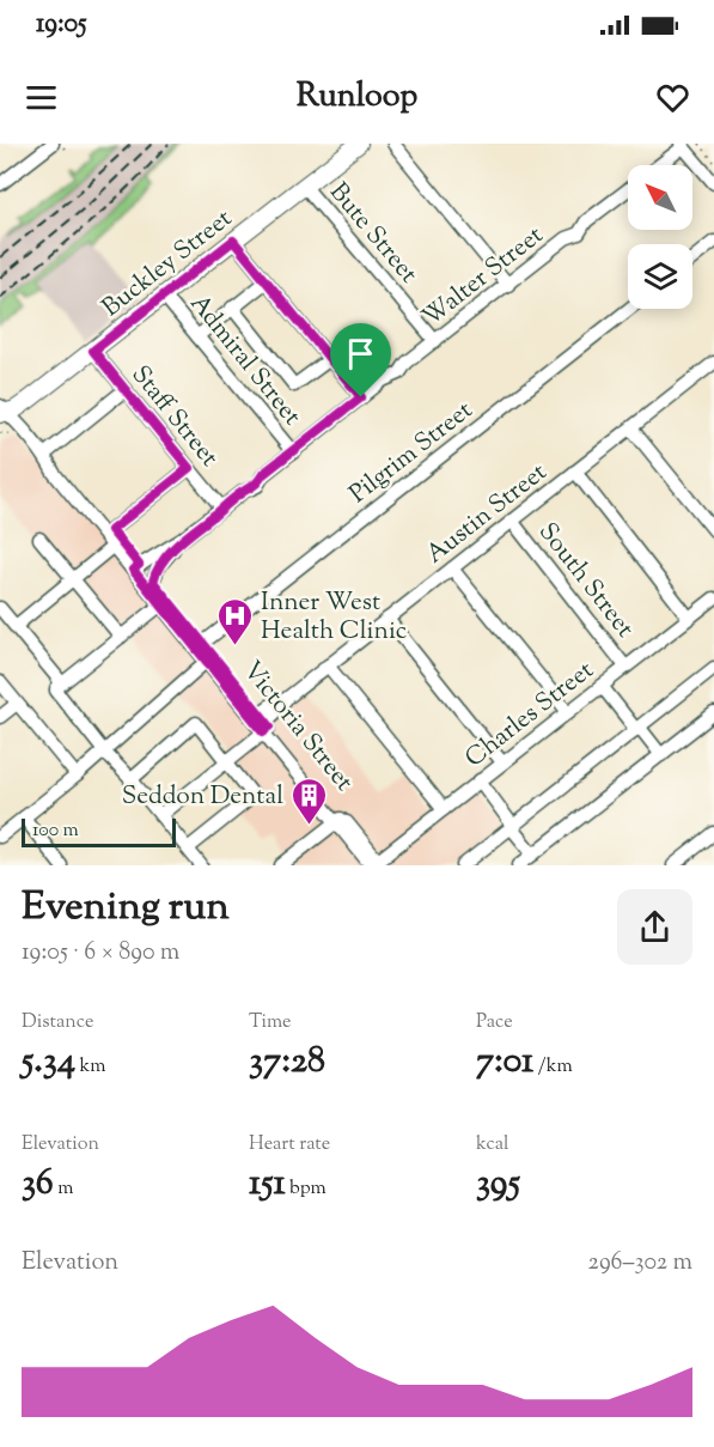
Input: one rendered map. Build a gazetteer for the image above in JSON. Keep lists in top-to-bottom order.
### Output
{
  "streets": {
    "main road": ["Buckley Street"],
    "street": [
      "Bute Street",
      "Walter Street",
      "Admiral Street",
      "Staff Street",
      "Pilgrim Street",
      "Austin Street",
      "South Street",
      "Charles Street",
      "Victoria Street"
    ]
  },
  "crossings": [
    ["Bute Street", "Buckley Street"],
    ["Bute Street", "Walter Street"],
    ["Buckley Street", "Admiral Street"],
    ["Buckley Street", "Staff Street"],
    ["Buckley Street", "Victoria Street"],
    ["Walter Street", "Admiral Street"],
    ["Walter Street", "Staff Street"],
    ["Walter Street", "Victoria Street"],
    ["Pilgrim Street", "Victoria Street"],
    ["Austin Street", "South Street"],
    ["Austin Street", "Victoria Street"],
    ["South Street", "Charles Street"],
    ["Charles Street", "Victoria Street"]
  ],
  "places": {
    "hospital": ["Inner West Health Clinic"],
    "building": ["Seddon Dental"]
  },
  "scale_bar": "100 m",
  "north": "top left",
  "page": {
    "status": "19:05",
    "header": "Runloop",
    "scale": "100 m",
    "heading": ["Evening run", "19:05 · 6 × 890 m"],
    "stats": [
      ["Distance", "5.34 km"],
      ["Time", "37:28"],
      ["Pace", "7:01 /km"],
      ["Elevation", "36 m"],
      ["Heart rate", "151 bpm"],
      ["kcal", "395"]
    ],
    "chart": ["Elevation", "296–302 m"]
  }
}
